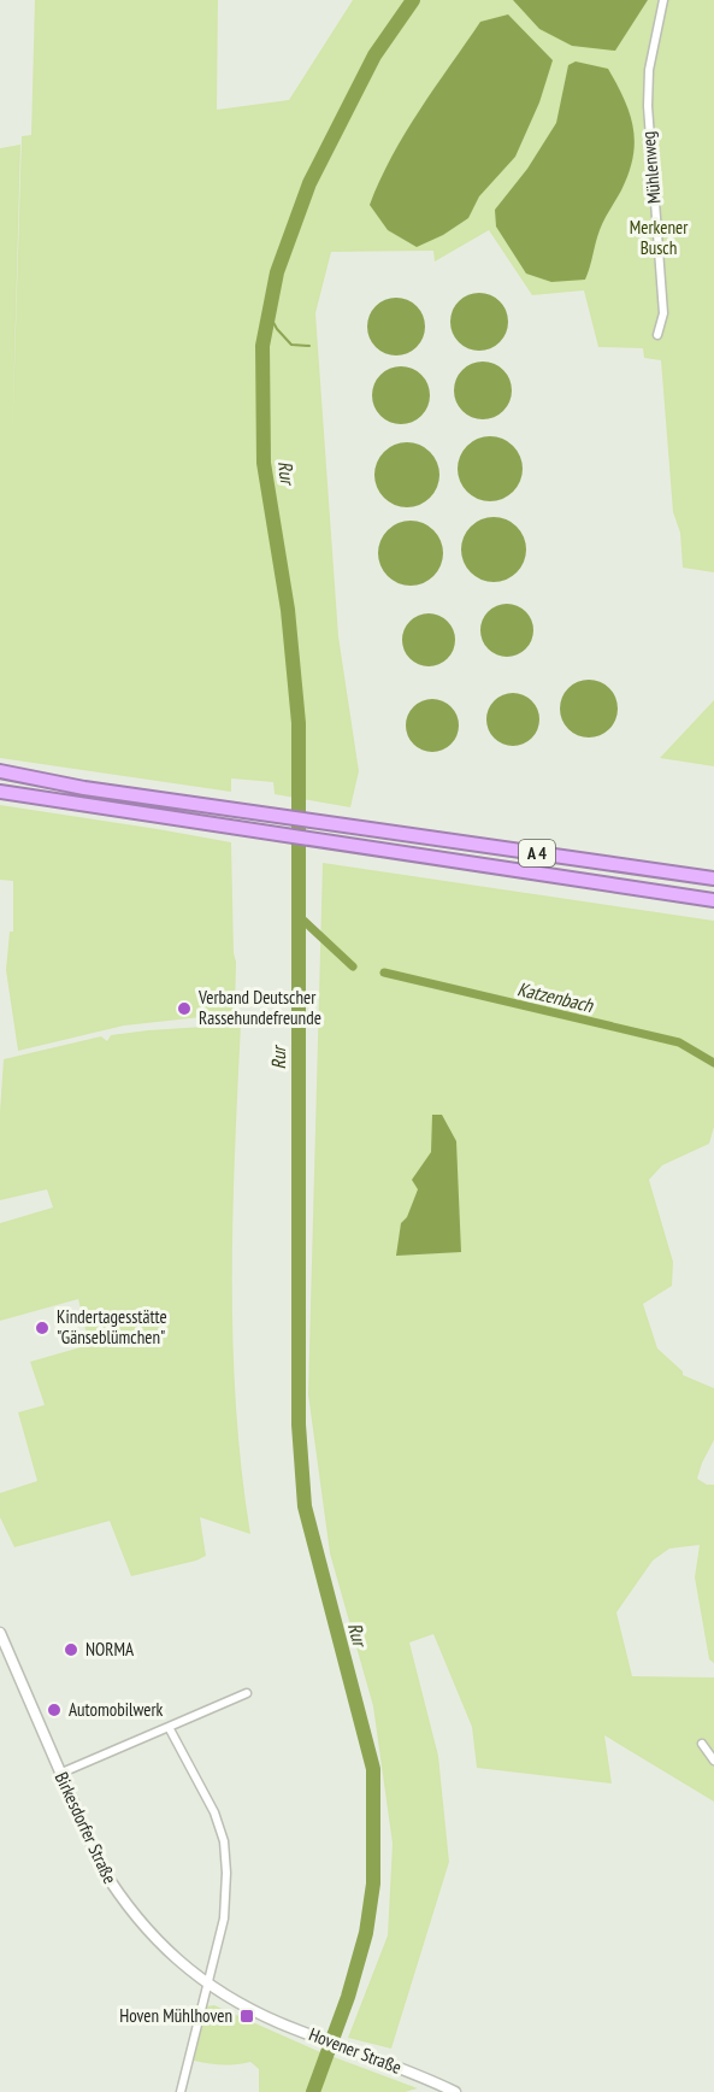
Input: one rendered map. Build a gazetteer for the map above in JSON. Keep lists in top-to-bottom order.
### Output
{
  "streets": {
    "highway": ["A 4"],
    "main road": ["Birkesdorfer Straße", "Hovener Straße"],
    "street": ["Mühlenweg"]
  },
  "crossings": [
    ["Birkesdorfer Straße", "Hovener Straße"]
  ],
  "water": ["Rur", "Katzenbach"],
  "parks": ["Merkener Busch"],
  "places": {
    "other": [
      "Verband Deutscher Rassehundefreunde",
      "Kindertagesstätte \"Gänseblümchen\"",
      "NORMA",
      "Automobilwerk"
    ],
    "transit": ["Hoven Mühlhoven"]
  }
}
